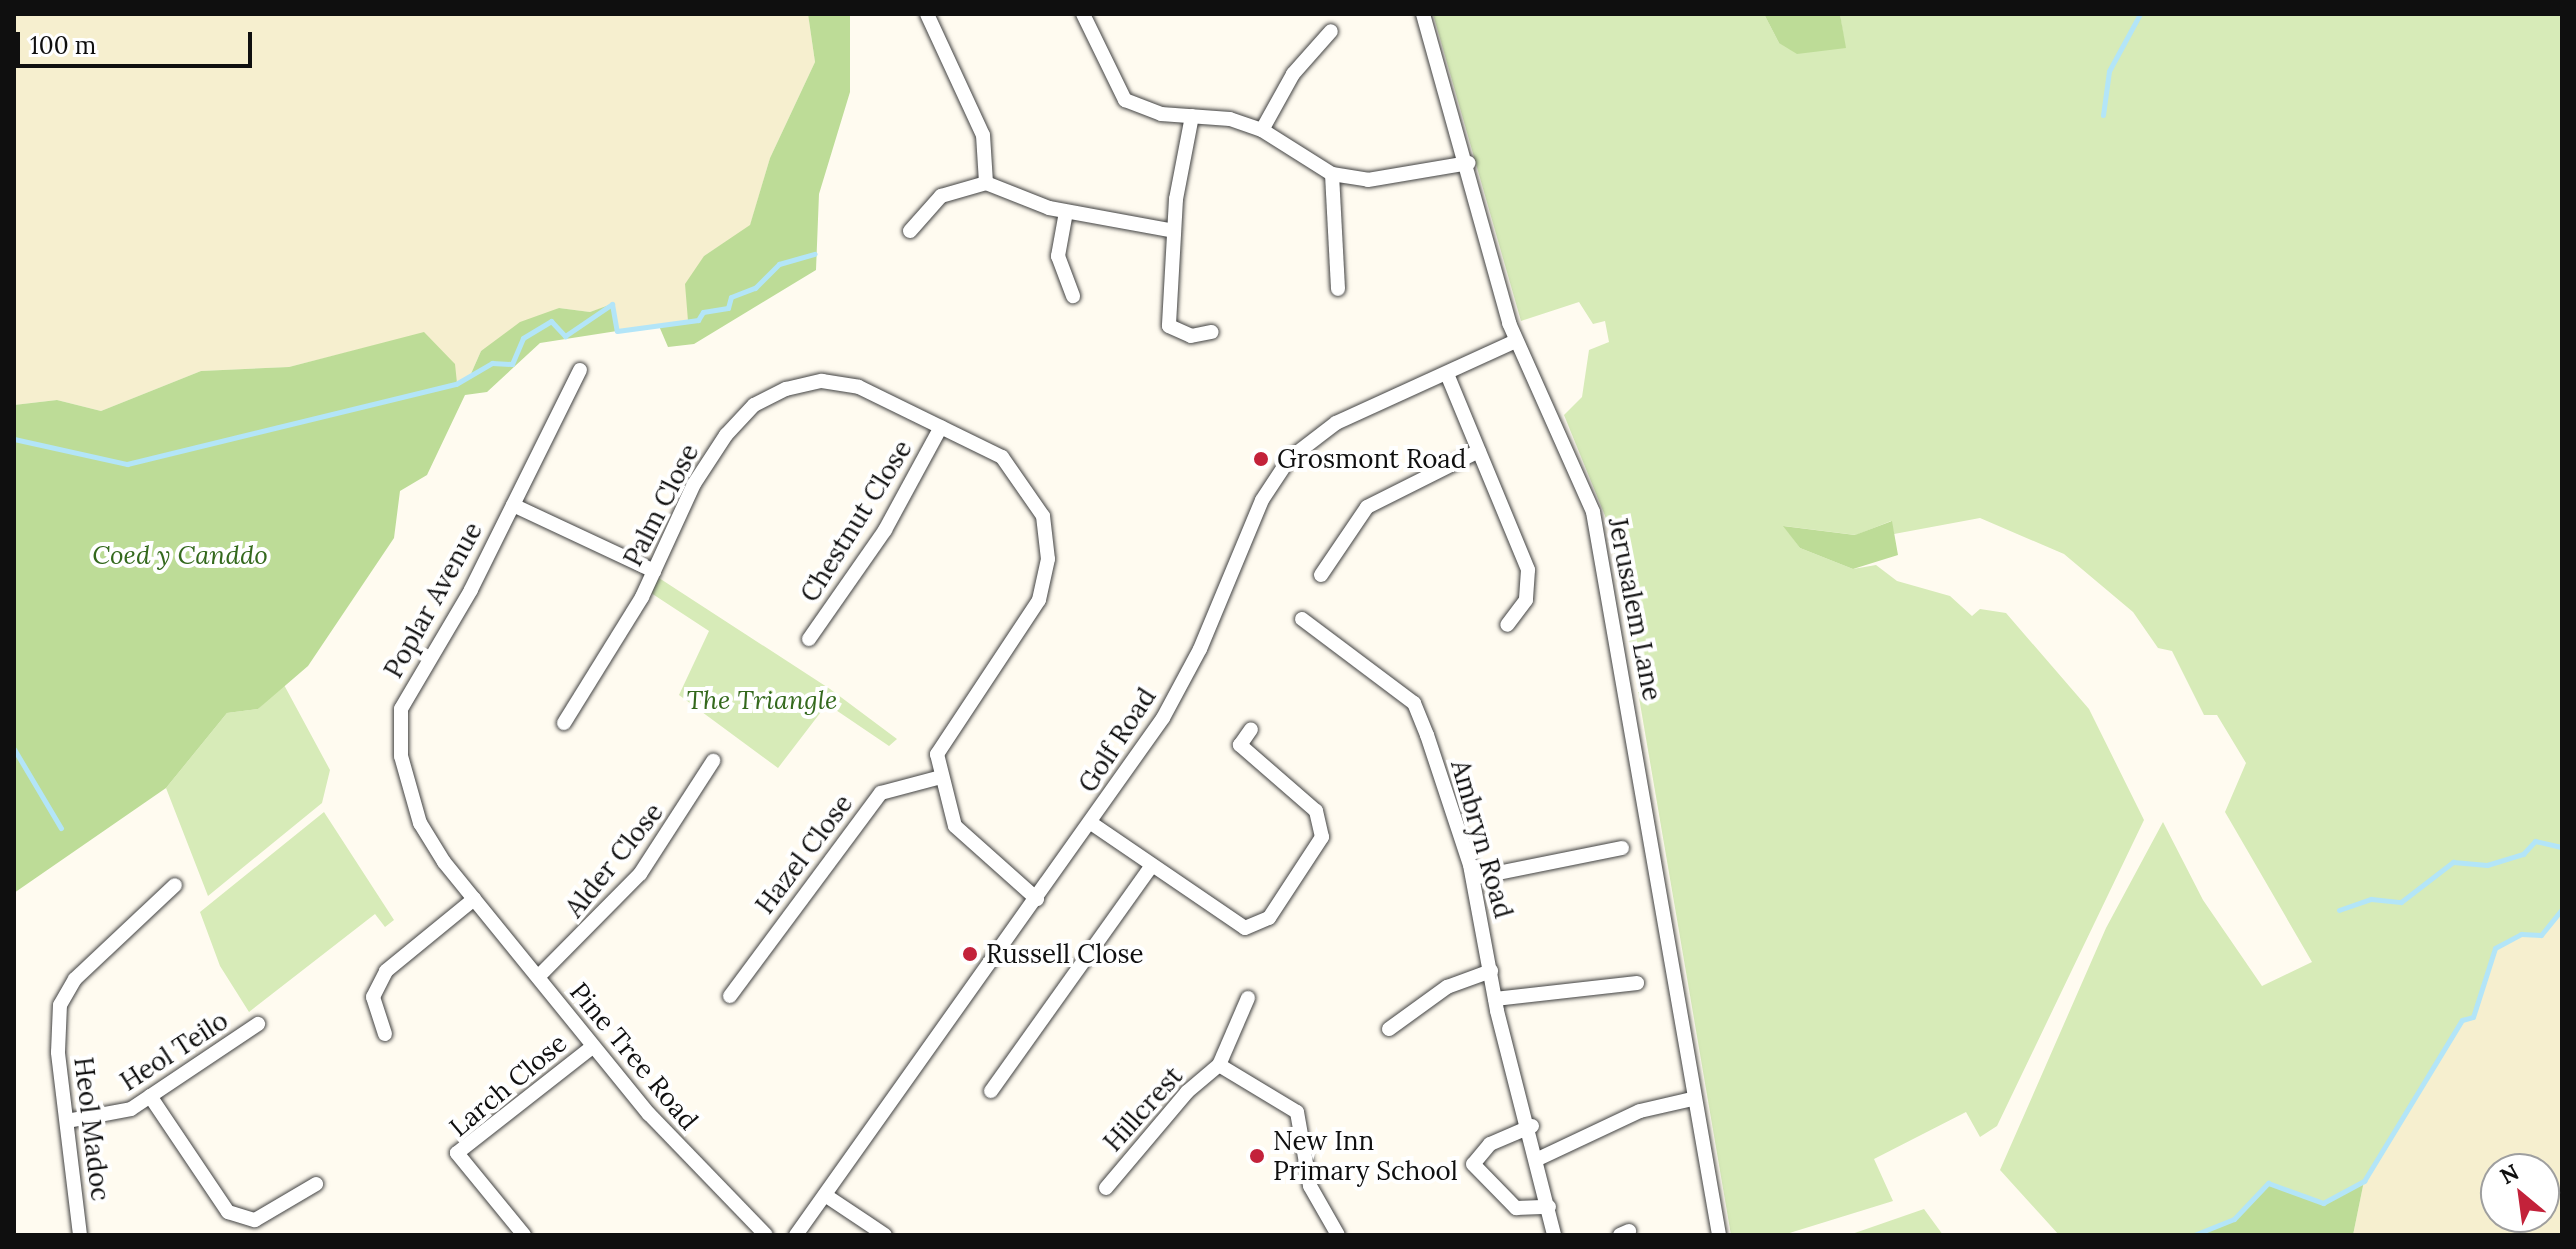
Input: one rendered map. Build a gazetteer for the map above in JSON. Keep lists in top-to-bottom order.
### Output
{
  "streets": {
    "street": [
      "Palm Close",
      "Chestnut Close",
      "Poplar Avenue",
      "Jerusalem Lane",
      "Golf Road",
      "Ambryn Road",
      "Hazel Close",
      "Alder Close",
      "Heol Teilo",
      "Pine Tree Road",
      "Larch Close",
      "Hillcrest",
      "Heol Madoc"
    ]
  },
  "crossings": [
    ["Palm Close", "Chestnut Close"],
    ["Palm Close", "Hazel Close"],
    ["Poplar Avenue", "Pine Tree Road"],
    ["Jerusalem Lane", "Golf Road"],
    ["Alder Close", "Pine Tree Road"],
    ["Heol Teilo", "Heol Madoc"],
    ["Pine Tree Road", "Larch Close"]
  ],
  "parks": ["Coed y Canddo", "The Triangle"],
  "places": ["Grosmont Road", "Russell Close", "New Inn Primary School"],
  "scale_bar": "100 m",
  "north": "top left"
}
